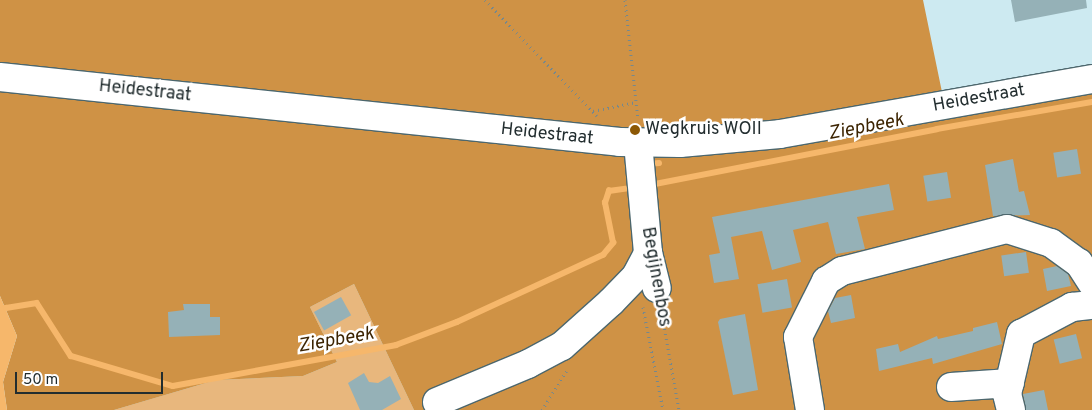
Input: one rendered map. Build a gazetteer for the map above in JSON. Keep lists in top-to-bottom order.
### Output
{
  "streets": {
    "street": ["Heidestraat", "Begijnenbos"]
  },
  "crossings": [
    ["Heidestraat", "Begijnenbos"]
  ],
  "water": ["Ziepbeek"],
  "places": ["Wegkruis WOII"],
  "scale_bar": "50 m"
}
